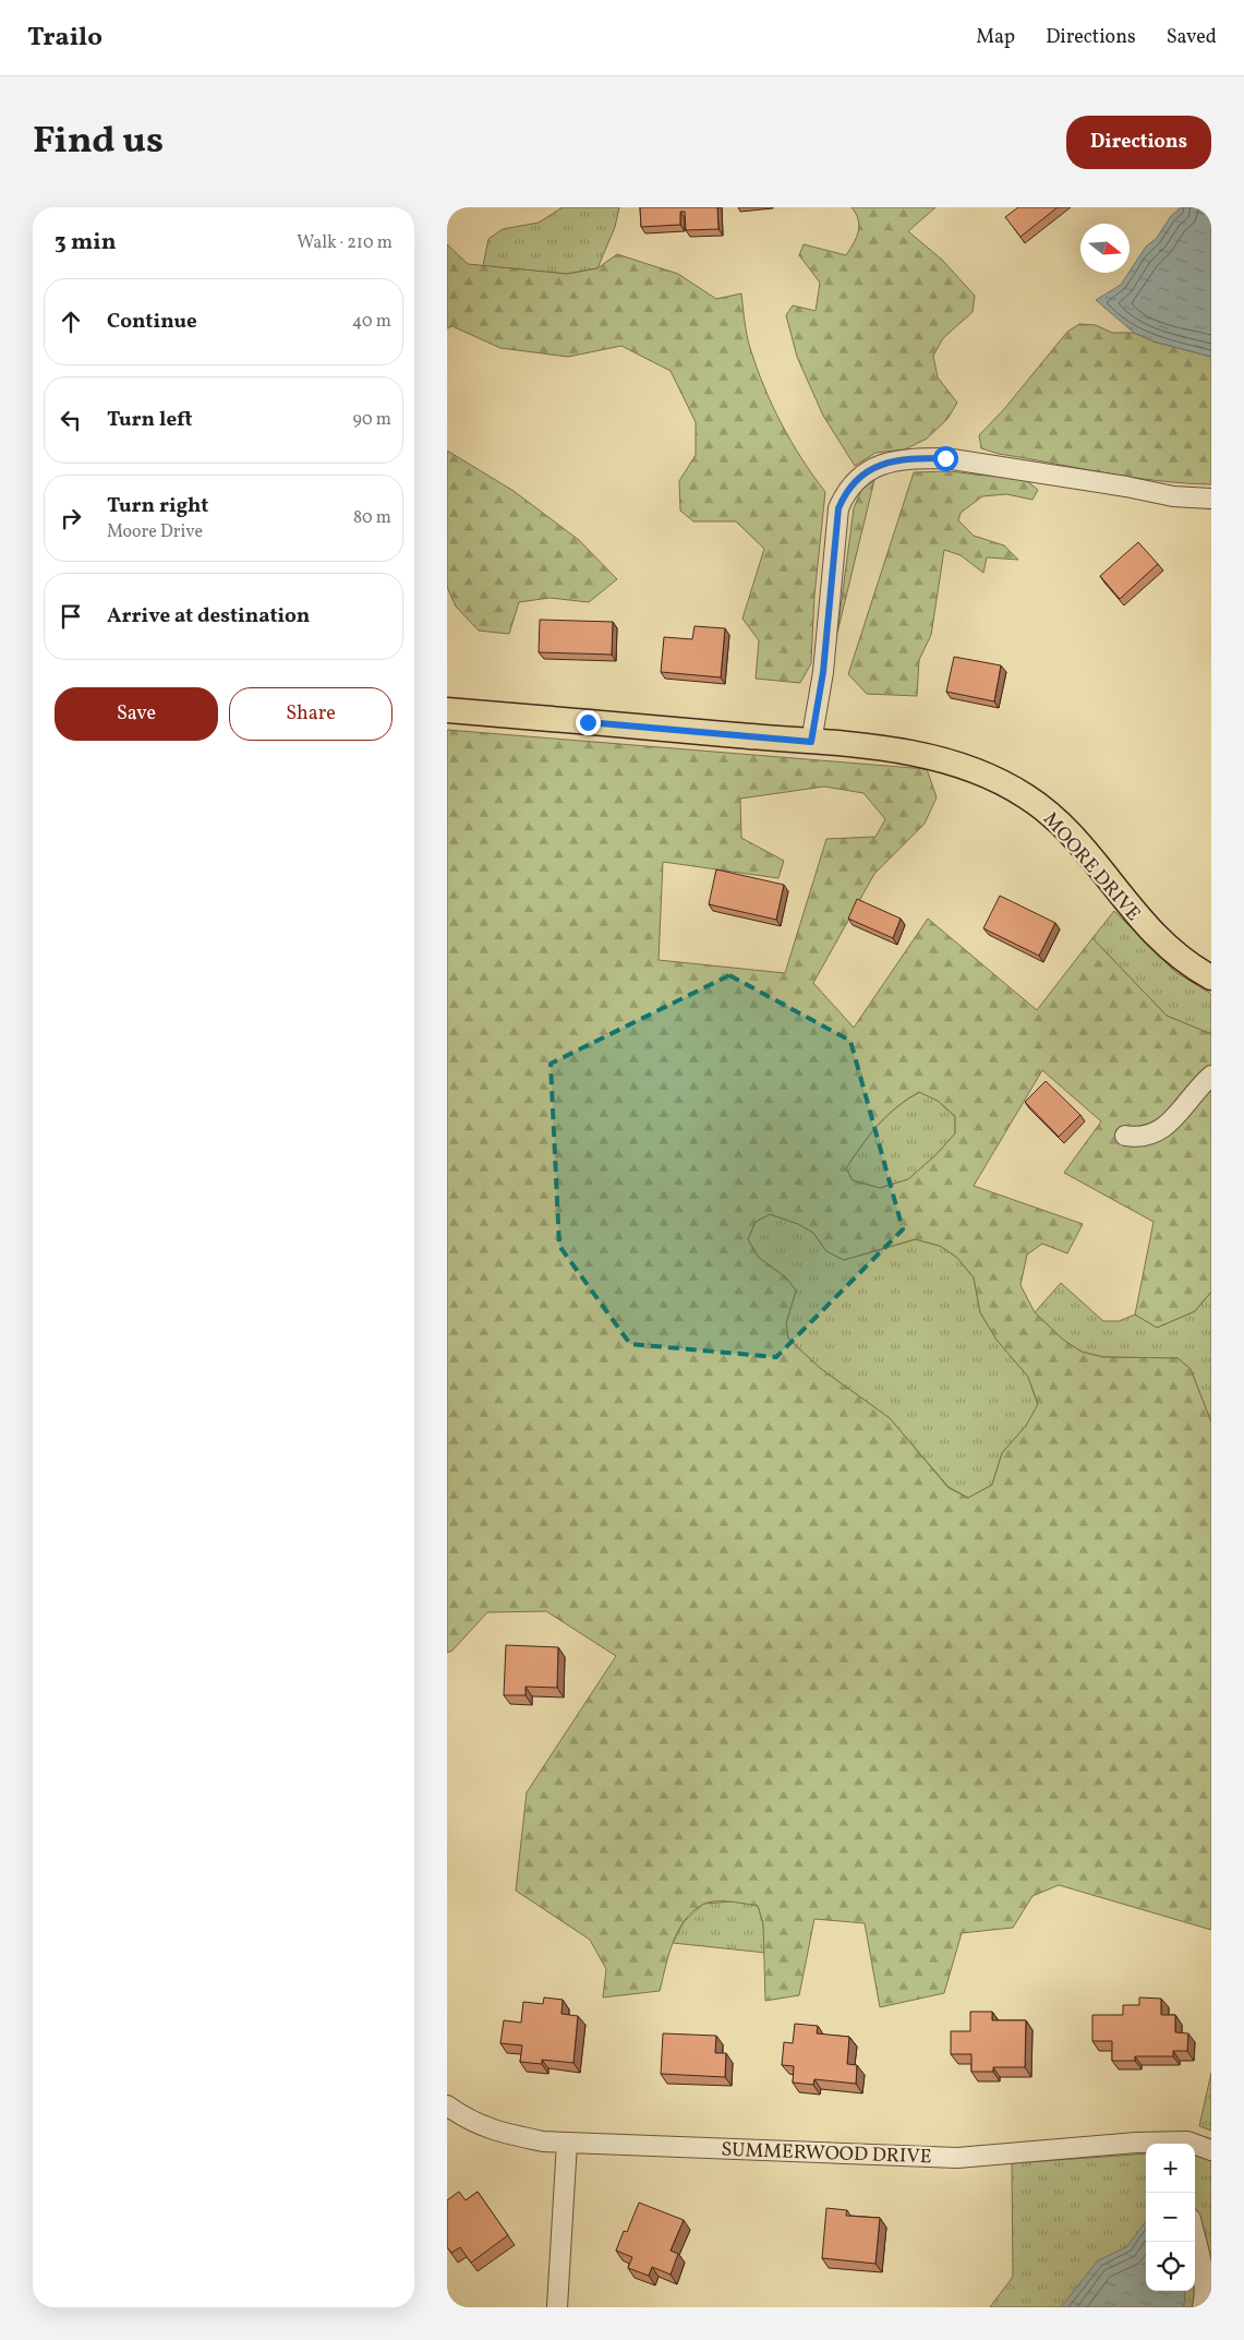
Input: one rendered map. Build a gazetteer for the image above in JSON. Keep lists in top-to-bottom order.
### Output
{
  "streets": {
    "main road": ["MOORE DRIVE"],
    "street": ["SUMMERWOOD DRIVE"]
  },
  "north": "right",
  "page": {
    "header": "Trailo",
    "nav": ["Map", "Directions", "Saved"],
    "title": "Find us",
    "buttons": [
      "Directions",
      ["Save", "Share"]
    ],
    "heading": ["3 min", "Walk · 210 m"],
    "list": [
      ["Continue", "40 m"],
      ["Turn left", "90 m"],
      ["Turn right", "Moore Drive", "80 m"],
      "Arrive at destination"
    ],
    "map_buttons": ["+", "−"]
  }
}
